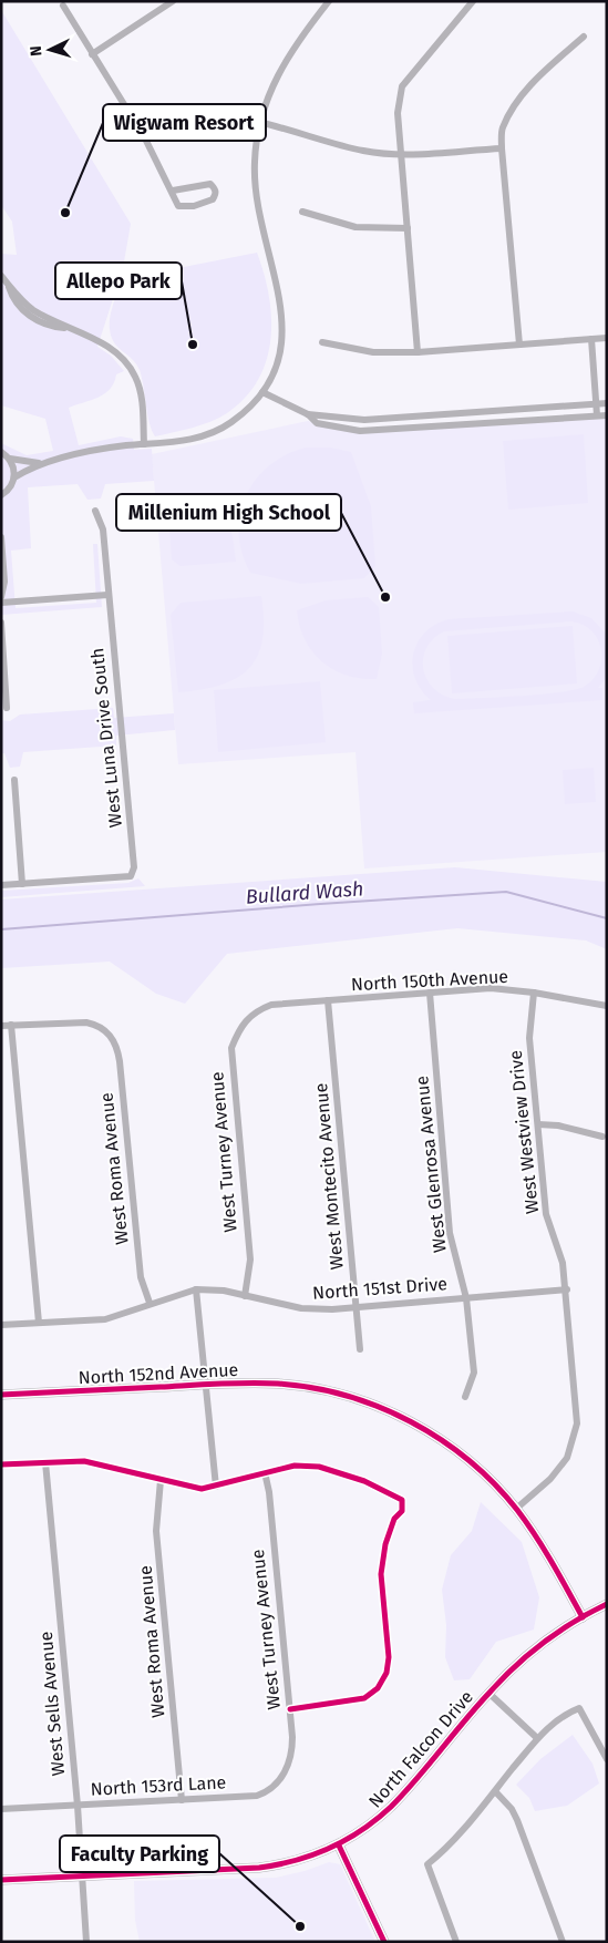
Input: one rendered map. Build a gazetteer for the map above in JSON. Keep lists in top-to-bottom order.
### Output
{
  "streets": {
    "street": [
      "West Luna Drive South",
      "North 150th Avenue",
      "West Westview Drive",
      "West Turney Avenue",
      "West Glenrosa Avenue",
      "West Roma Avenue",
      "West Montecito Avenue",
      "North 151st Drive",
      "North 152nd Avenue",
      "West Sells Avenue",
      "North Falcon Drive",
      "North 153rd Lane"
    ]
  },
  "crossings": [
    ["North 150th Avenue", "West Westview Drive"],
    ["North 150th Avenue", "West Turney Avenue"],
    ["North 150th Avenue", "West Glenrosa Avenue"],
    ["North 150th Avenue", "West Montecito Avenue"],
    ["West Westview Drive", "North 151st Drive"],
    ["West Westview Drive", "North 152nd Avenue"],
    ["West Turney Avenue", "North 151st Drive"],
    ["West Turney Avenue", "North 153rd Lane"],
    ["West Glenrosa Avenue", "North 151st Drive"],
    ["West Roma Avenue", "North 151st Drive"],
    ["West Roma Avenue", "North 153rd Lane"],
    ["West Montecito Avenue", "North 151st Drive"],
    ["North 152nd Avenue", "North Falcon Drive"],
    ["West Sells Avenue", "North Falcon Drive"],
    ["West Sells Avenue", "North 153rd Lane"]
  ],
  "water": ["Bullard Wash"],
  "places": [
    "Wigwam Resort",
    "Allepo Park",
    "Millenium High School",
    "Faculty Parking"
  ],
  "north": "left"
}
